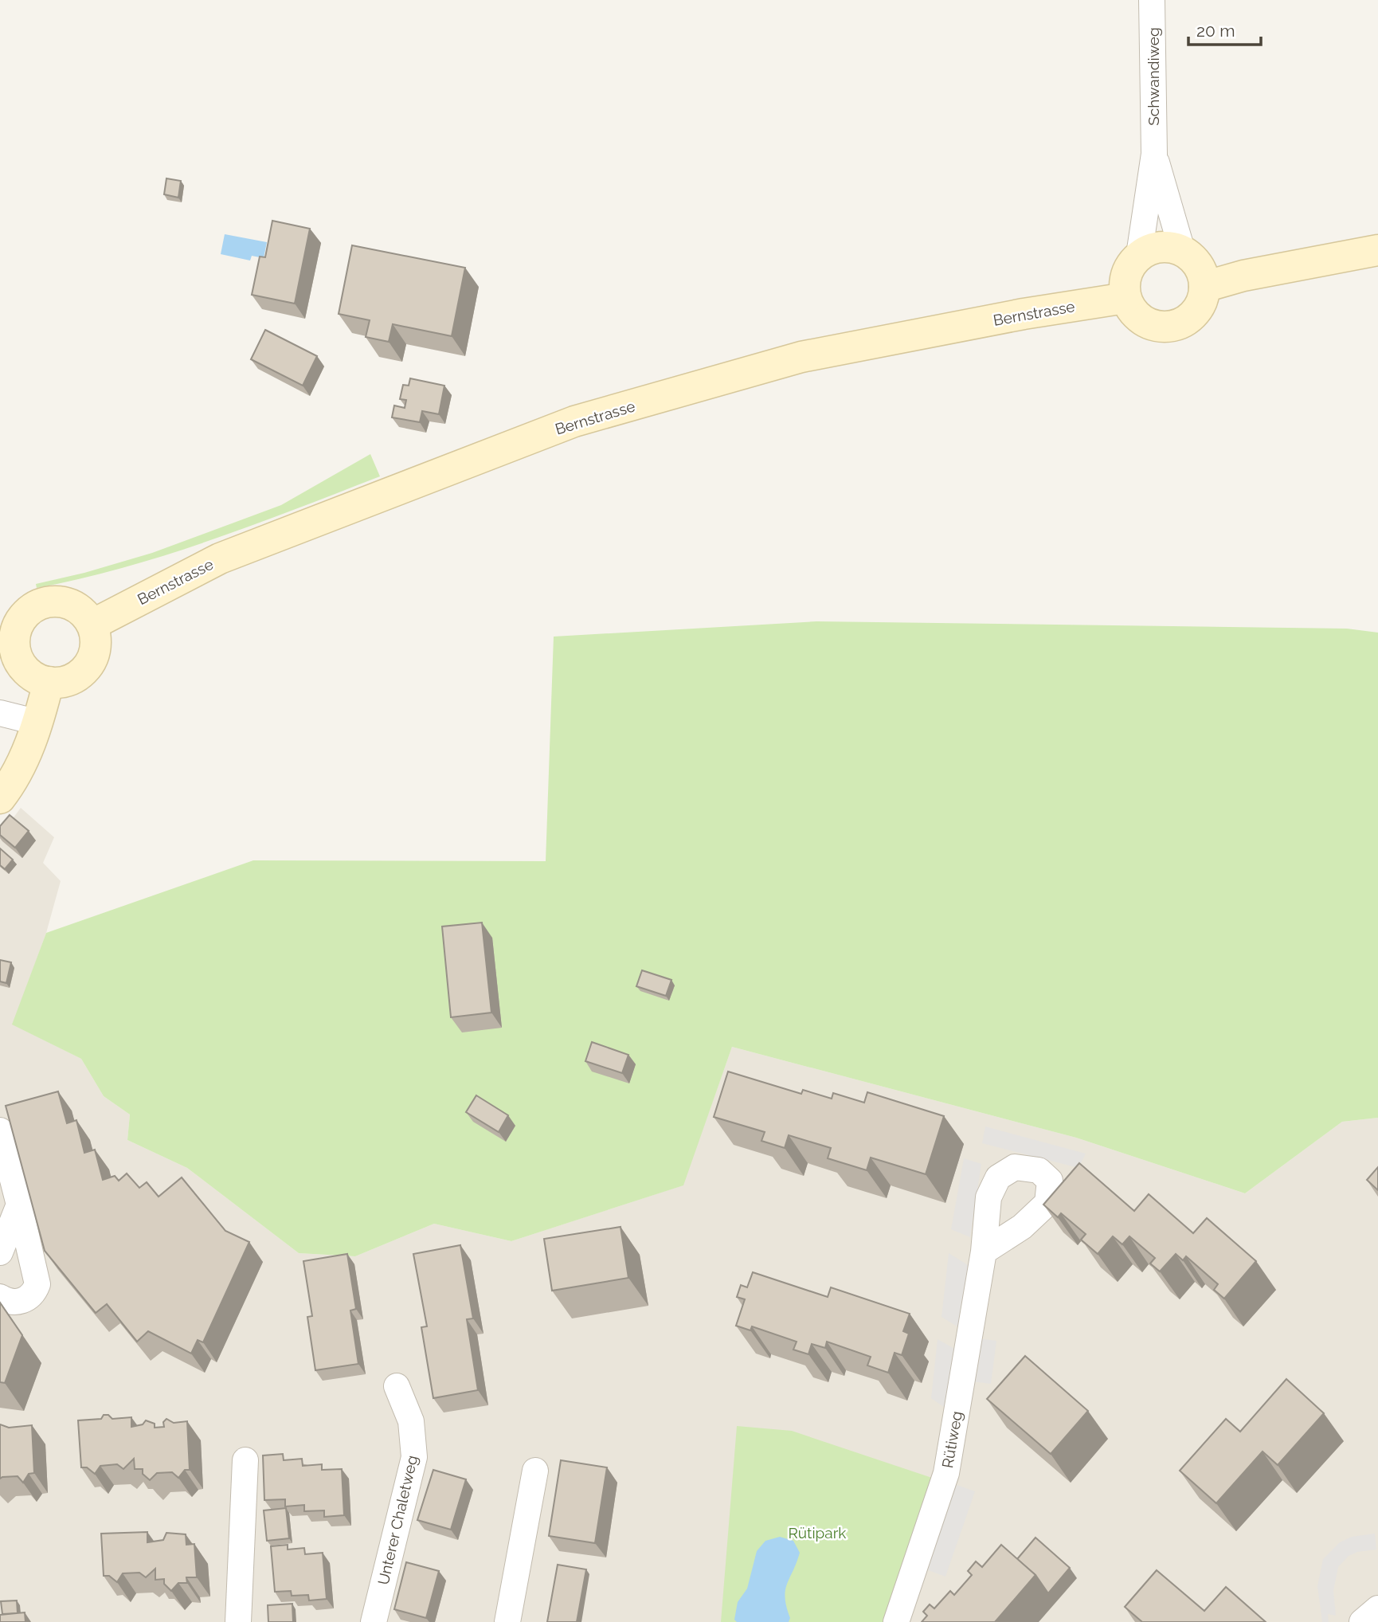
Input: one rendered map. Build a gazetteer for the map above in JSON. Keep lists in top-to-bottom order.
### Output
{
  "streets": {
    "main road": ["Bernstrasse"],
    "street": ["Schwandiweg", "Rütiweg", "Unterer Chaletweg"]
  },
  "crossings": [
    ["Schwandiweg", "Bernstrasse"]
  ],
  "parks": ["Rütipark"],
  "scale_bar": "20 m"
}
